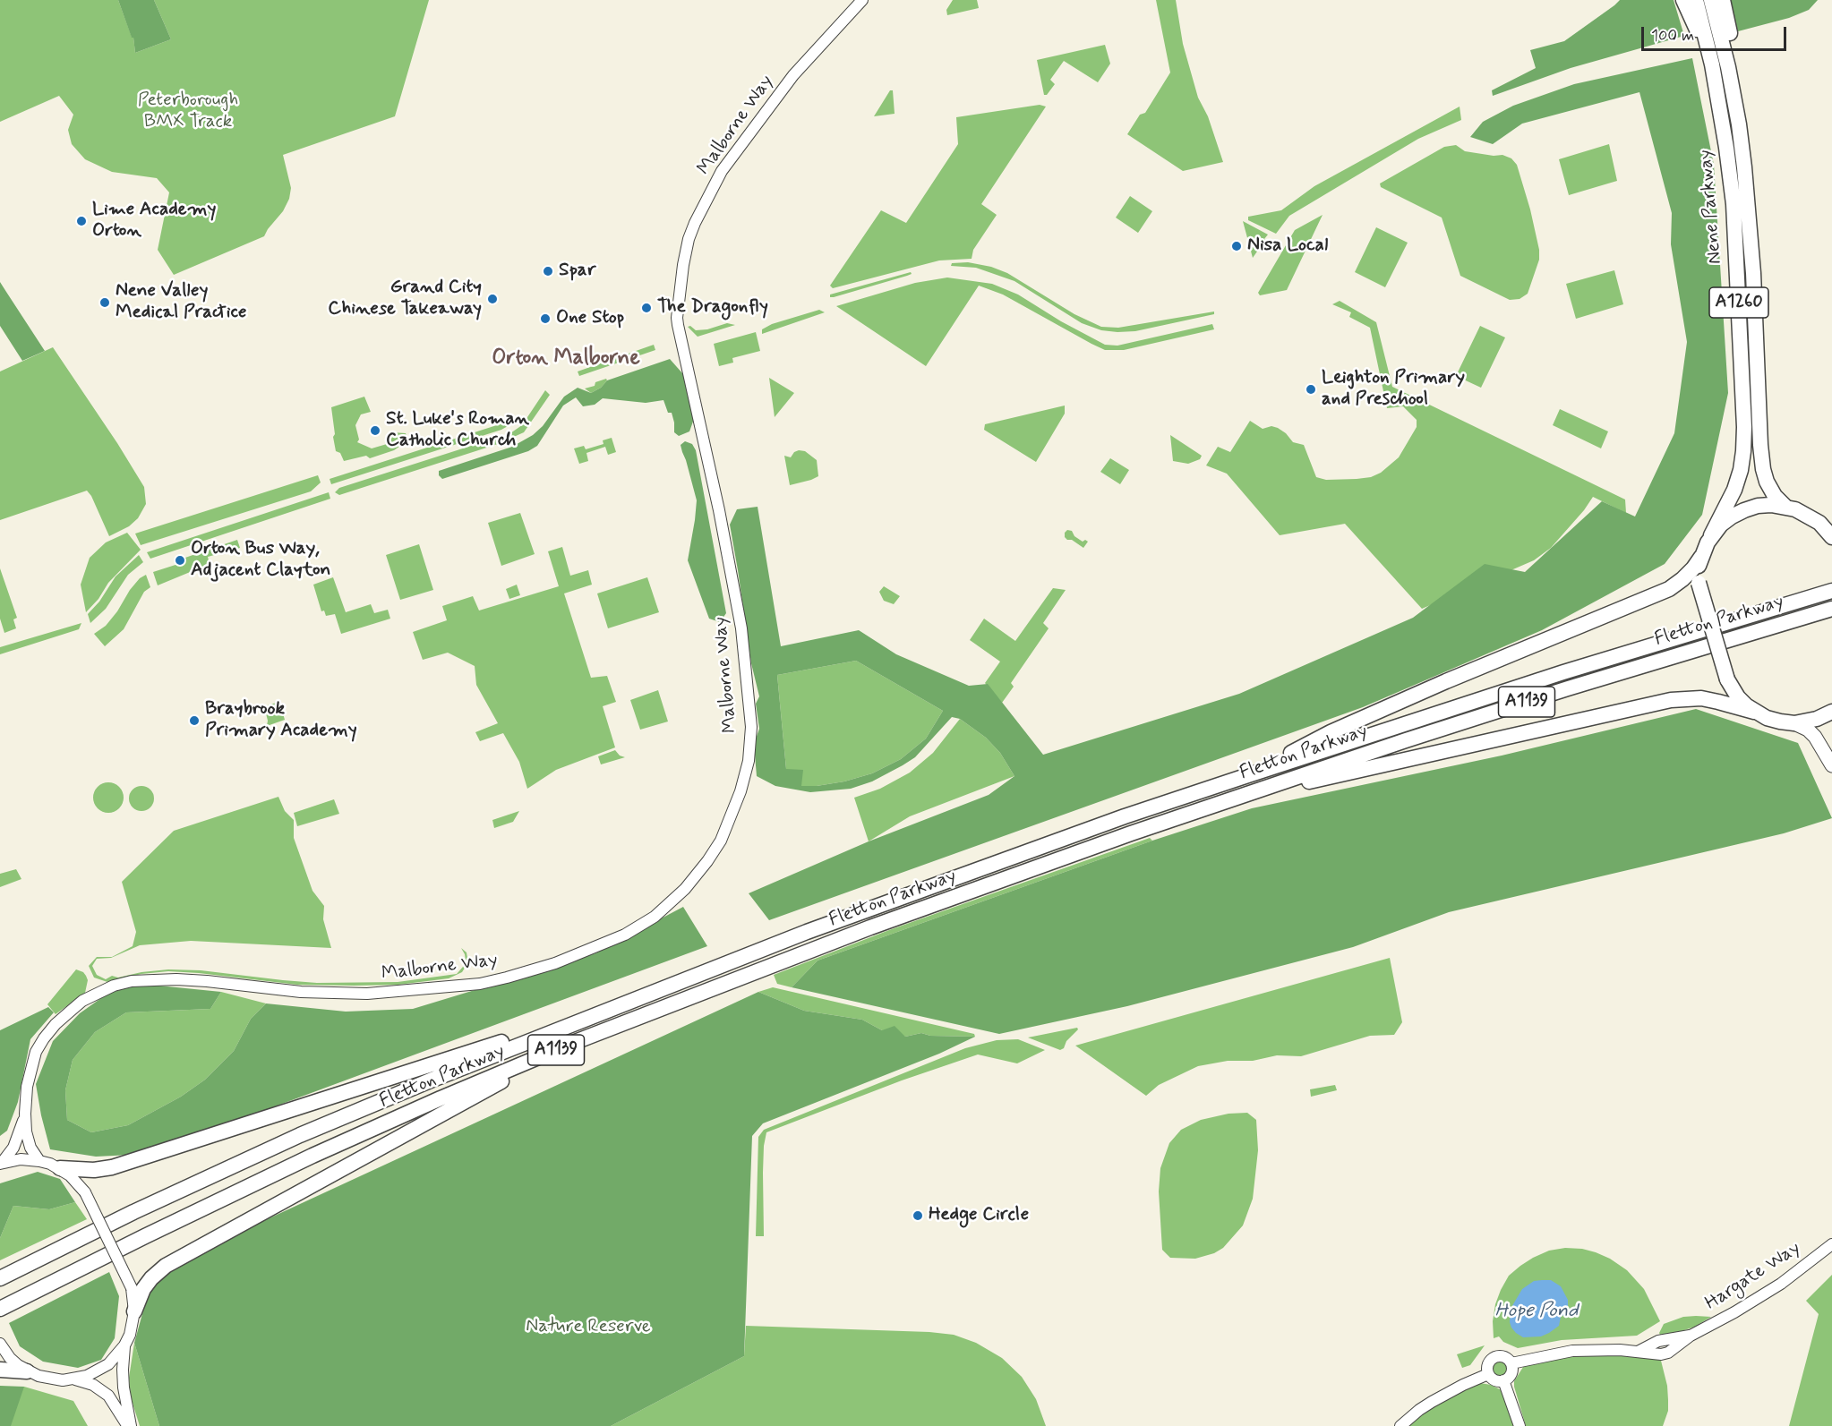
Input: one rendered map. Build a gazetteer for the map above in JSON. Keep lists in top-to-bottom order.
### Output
{
  "streets": {
    "highway": [
      "Nene Parkway",
      "A1260",
      "Fletton Parkway",
      "A1139"
    ],
    "street": ["Malborne Way", "Hargate Way"]
  },
  "districts": ["Orton Malborne"],
  "water": ["Hope Pond"],
  "parks": ["Peterborough BMX Track", "Nature Reserve"],
  "places": [
    "Lime Academy Orton",
    "Nisa Local",
    "Spar",
    "Grand City Chinese Takeaway",
    "Nene Valley Medical Practice",
    "The Dragonfly",
    "One Stop",
    "Leighton Primary and Preschool",
    "St. Luke's Roman Catholic Church",
    "Orton Bus Way, Adjacent Clayton",
    "Braybrook Primary Academy",
    "Hedge Circle"
  ],
  "scale_bar": "100 m"
}
